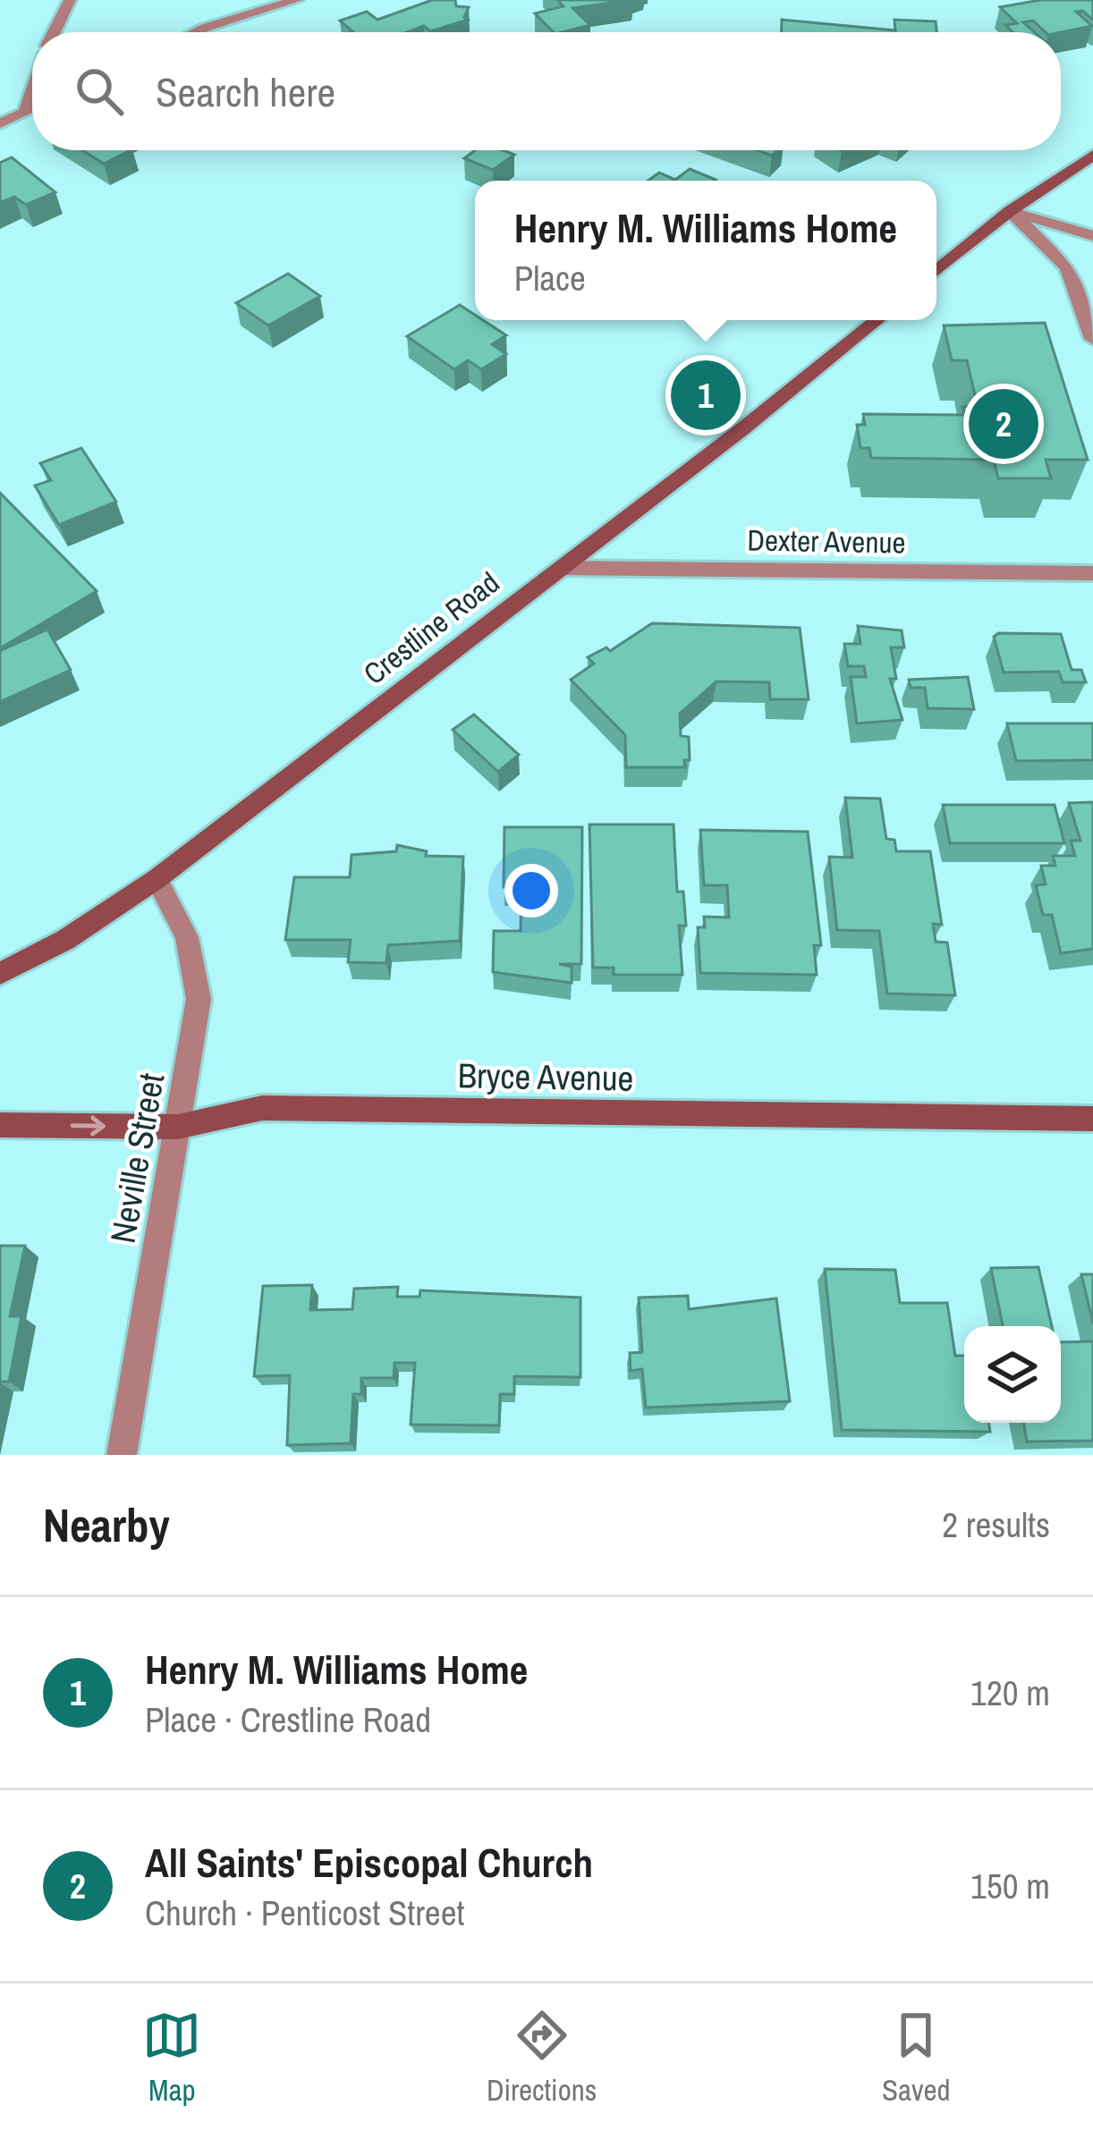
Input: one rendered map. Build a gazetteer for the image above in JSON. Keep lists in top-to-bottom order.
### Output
{
  "streets": {
    "street": [
      "Dexter Avenue",
      "Crestline Road",
      "Bryce Avenue",
      "Neville Street"
    ]
  },
  "crossings": [
    ["Dexter Avenue", "Crestline Road"],
    ["Crestline Road", "Neville Street"],
    ["Bryce Avenue", "Neville Street"]
  ],
  "page": {
    "search": "Search here",
    "popup": ["Henry M. Williams Home", "Place"],
    "pins": ["1", "2"],
    "heading": ["Nearby", "2 results"],
    "list": [
      {
        "mark": "1",
        "name": "Henry M. Williams Home",
        "note": "Place · Crestline Road",
        "value": "120 m"
      },
      {
        "mark": "2",
        "name": "All Saints' Episcopal Church",
        "note": "Church · Penticost Street",
        "value": "150 m"
      }
    ],
    "nav": ["Map", "Directions", "Saved"]
  }
}
